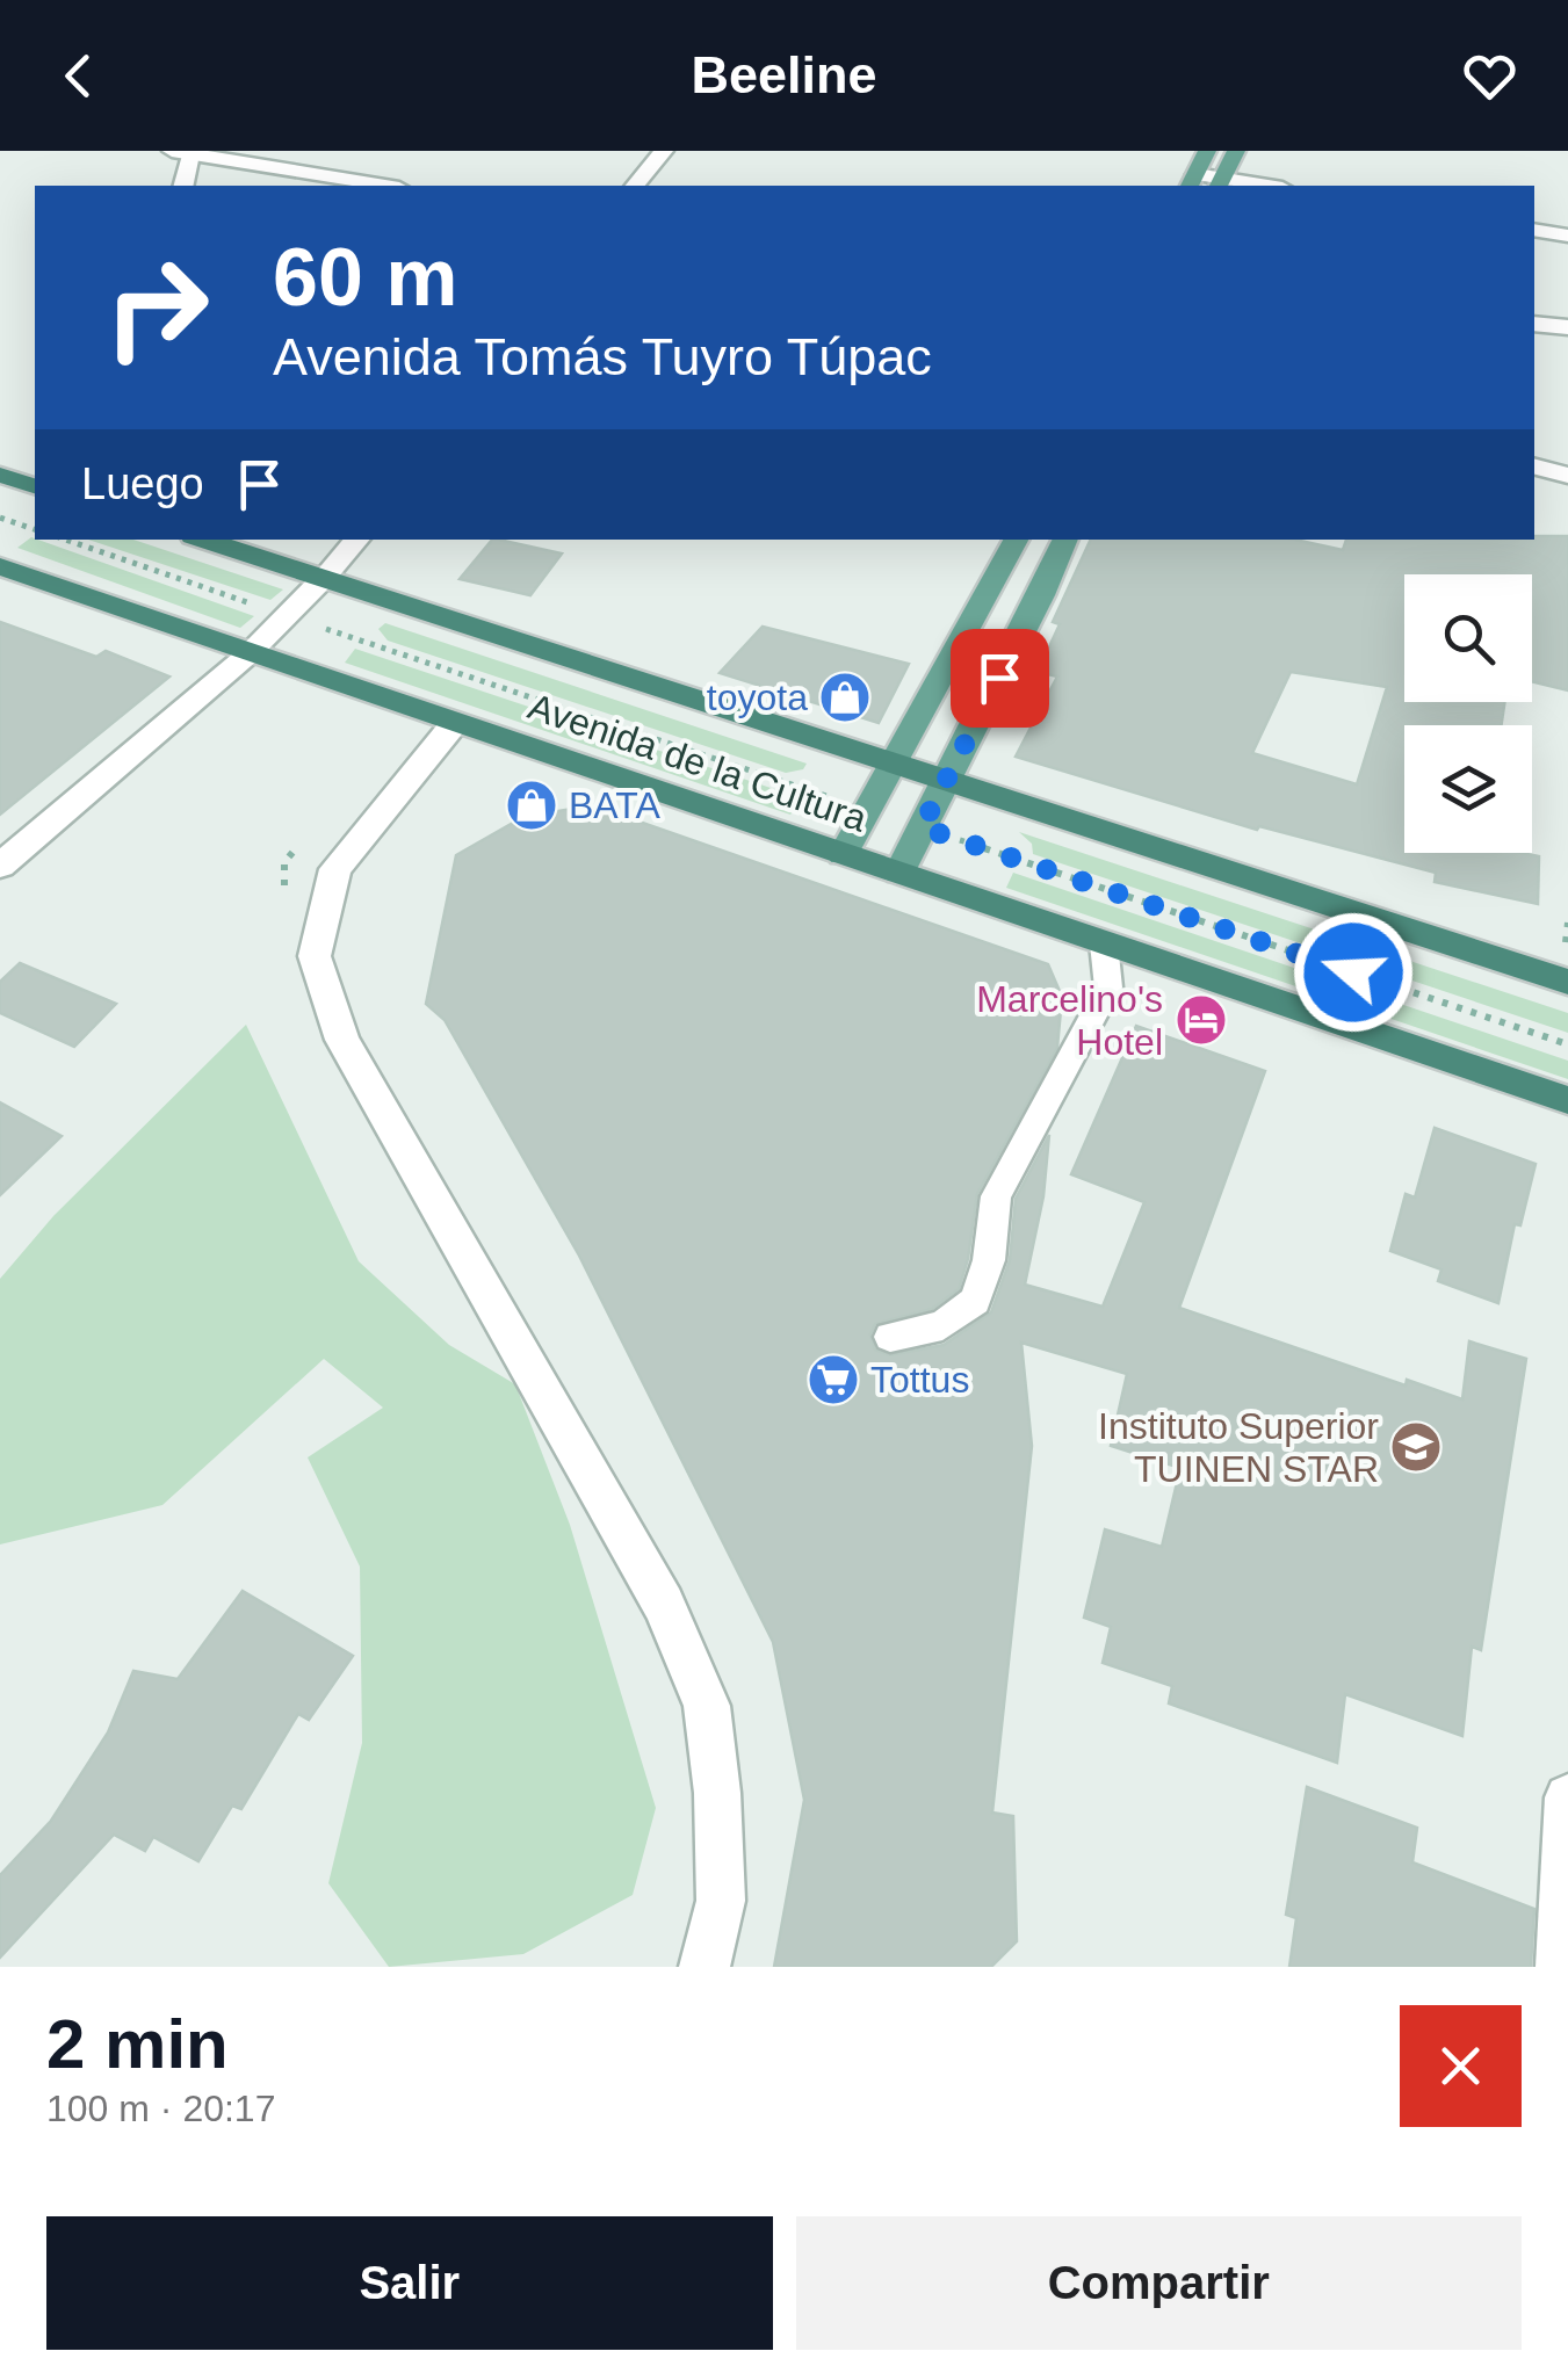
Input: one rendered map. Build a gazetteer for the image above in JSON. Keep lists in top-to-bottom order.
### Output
{
  "streets": {
    "highway": ["Avenida de la Cultura"]
  },
  "places": {
    "shop": ["toyota", "BATA"],
    "hotel": ["Marcelino's Hotel"],
    "supermarket": ["Tottus"],
    "school or university": ["Instituto Superior TUINEN STAR"]
  },
  "page": {
    "header": "Beeline",
    "turn": ["60 m", "Avenida Tomás Tuyro Túpac"],
    "then": "Luego",
    "heading": ["2 min", "100 m · 20:17"],
    "buttons": ["Salir", "Compartir"]
  }
}
